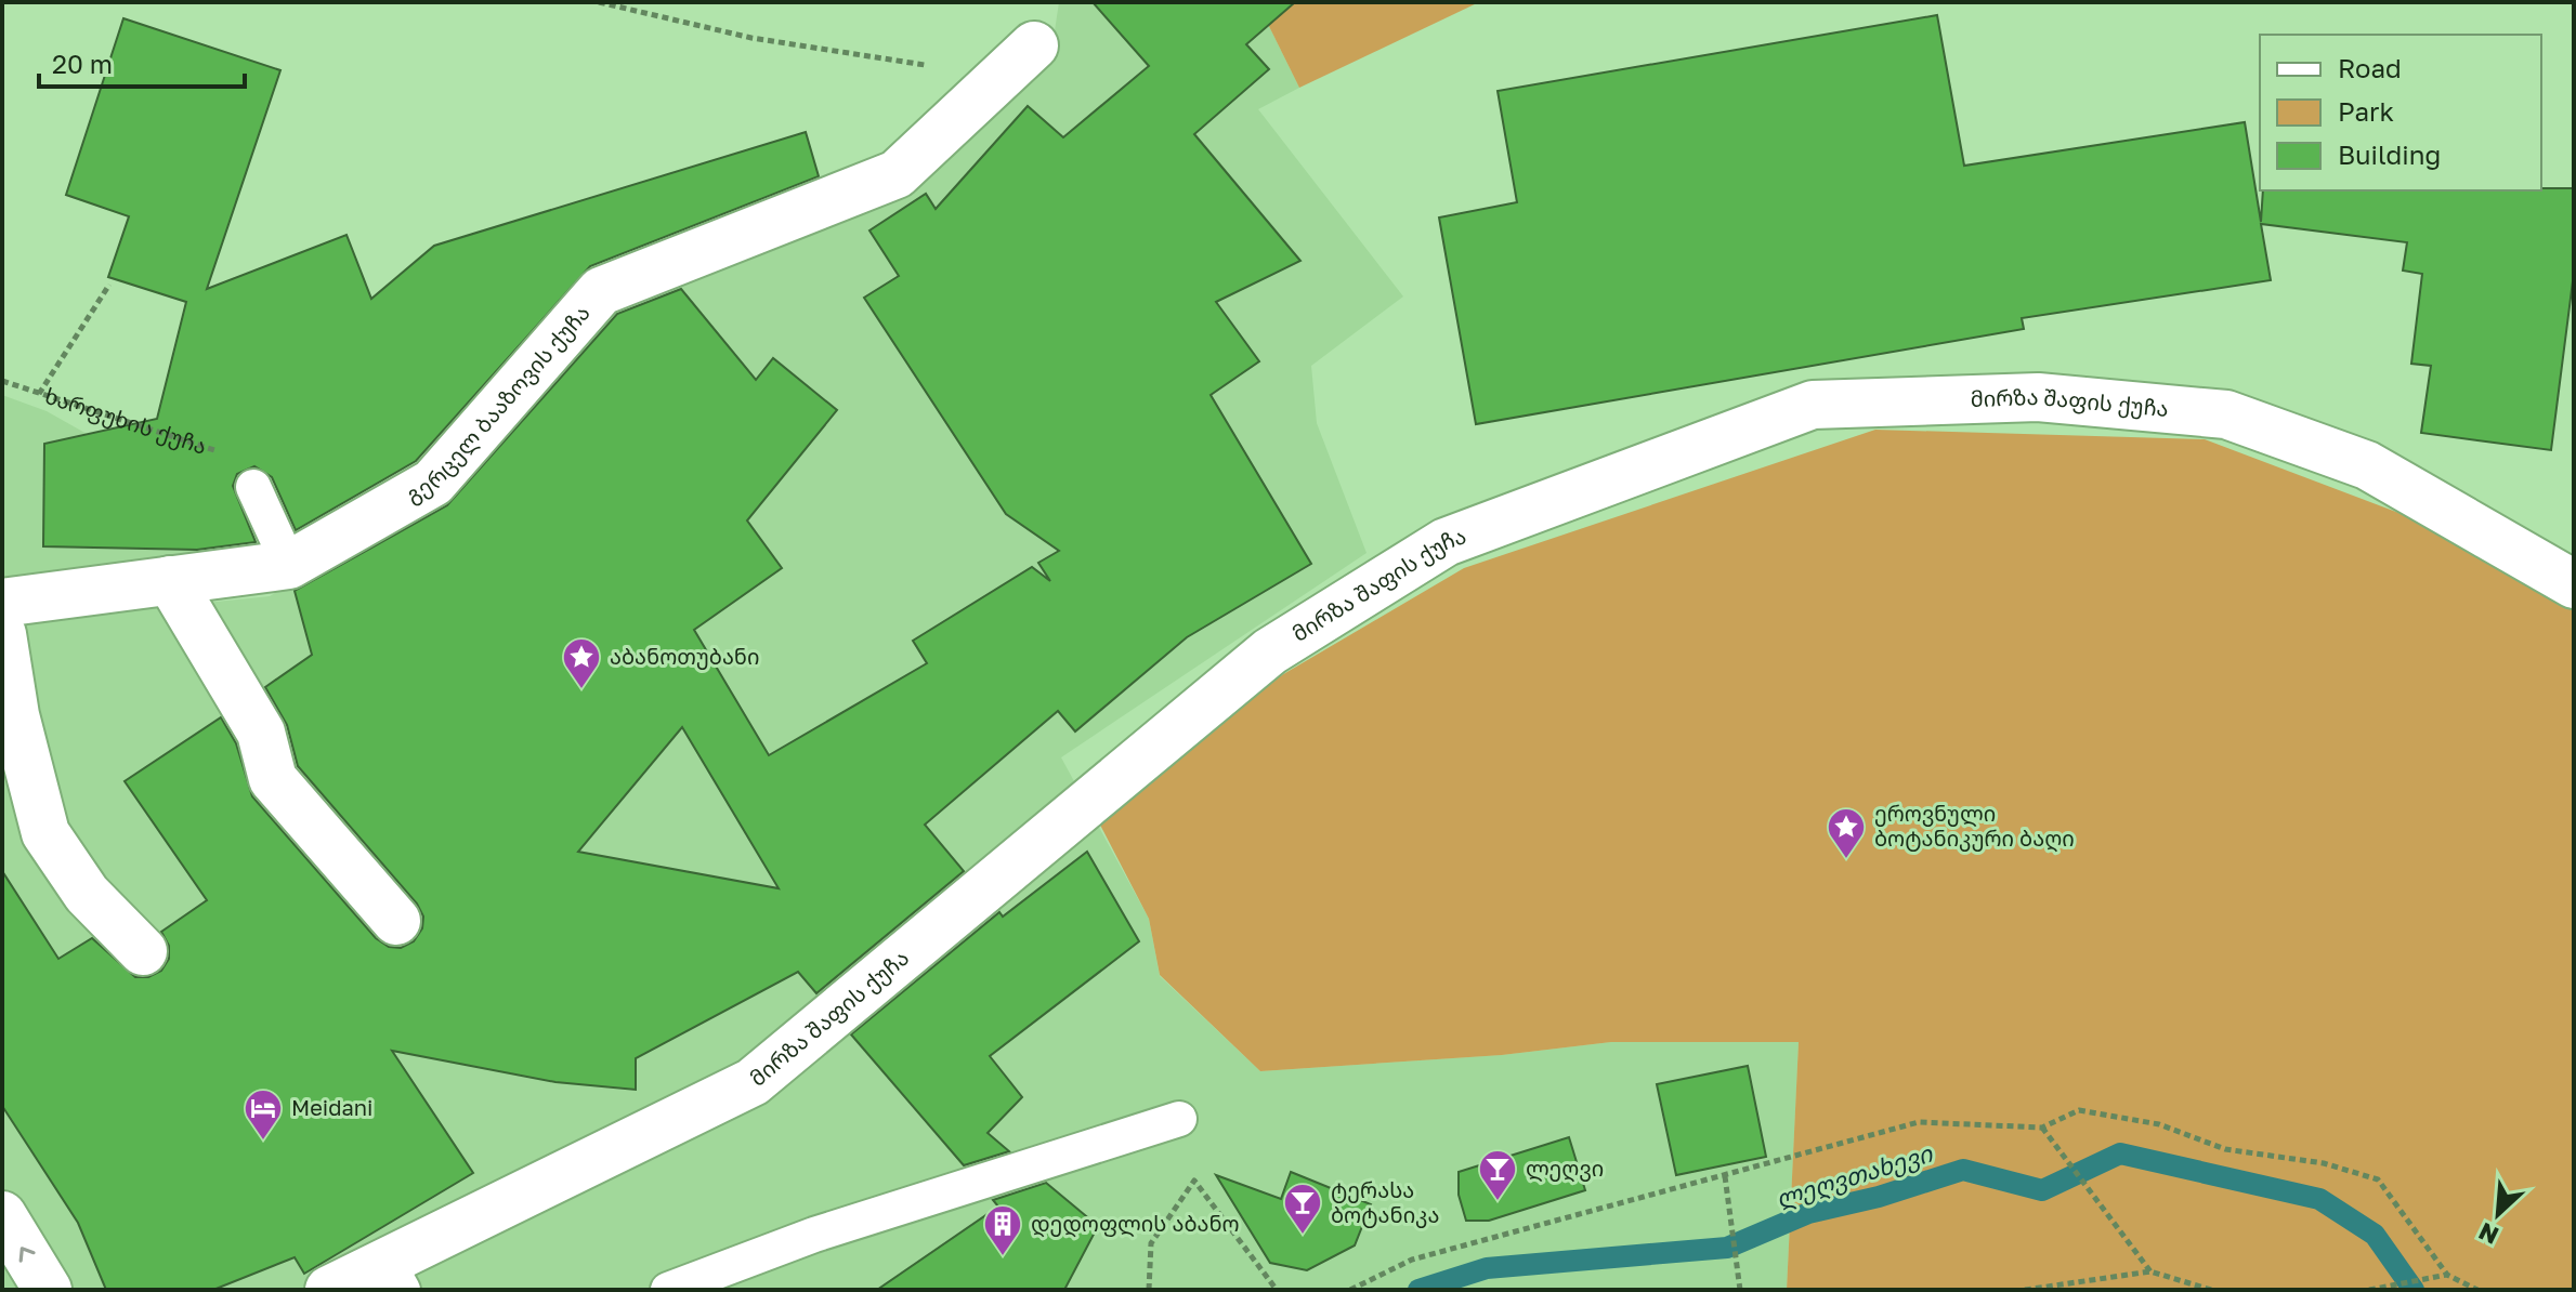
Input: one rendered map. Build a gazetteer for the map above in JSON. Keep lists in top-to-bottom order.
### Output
{
  "streets": {
    "street": ["გერცელ ბააზოვის ქუჩა", "მირზა შაფის ქუჩა"],
    "path": ["ხარფუხის ქუჩა"]
  },
  "water": ["ლეღვთახევი"],
  "places": {
    "place": ["აბანოთუბანი", "ეროვნული ბოტანიკური ბაღი"],
    "hotel": ["Meidani"],
    "bar": ["ლეღვი", "ტერასა ბოტანიკა"],
    "building": ["დედოფლის აბანო"]
  },
  "legend": ["Road", "Park", "Building"],
  "scale_bar": "20 m",
  "north": "bottom left"
}
